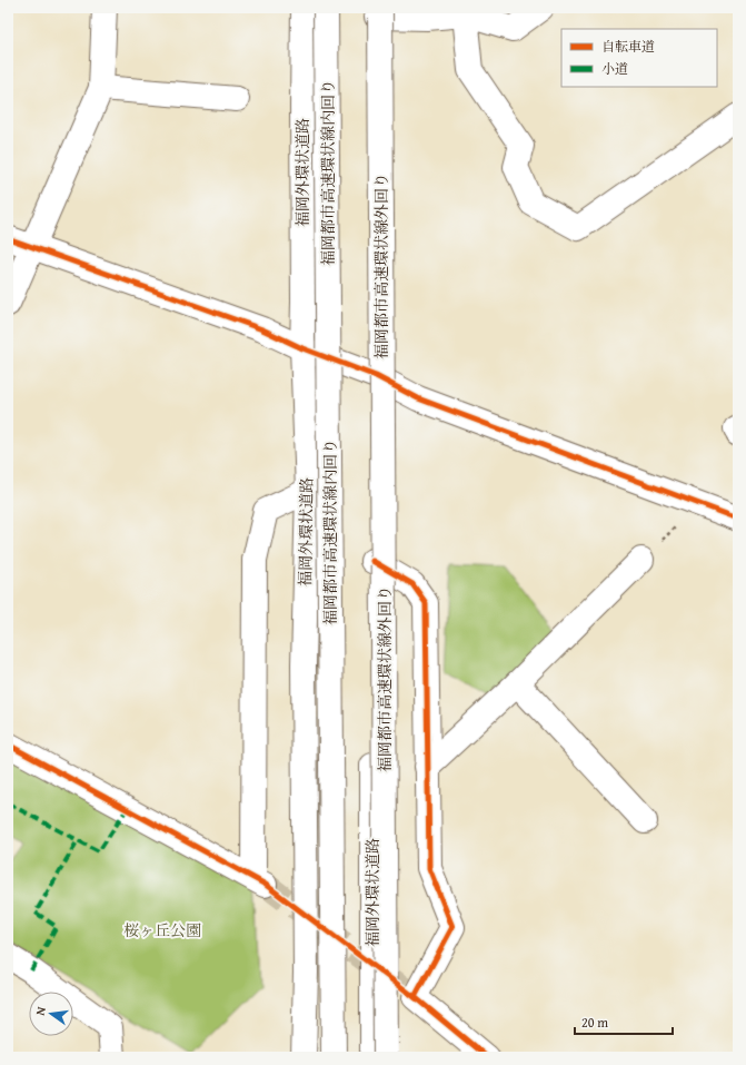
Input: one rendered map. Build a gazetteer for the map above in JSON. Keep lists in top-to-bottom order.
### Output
{
  "streets": {
    "main road": ["福岡外環状道路", "福岡都市高速環状線内回り", "福岡都市高速環状線外回り"]
  },
  "crossings": [
    ["福岡外環状道路", "福岡都市高速環状線外回り"]
  ],
  "parks": ["桜ヶ丘公園"],
  "legend": ["自転車道", "小道"],
  "scale_bar": "20 m",
  "north": "left"
}
